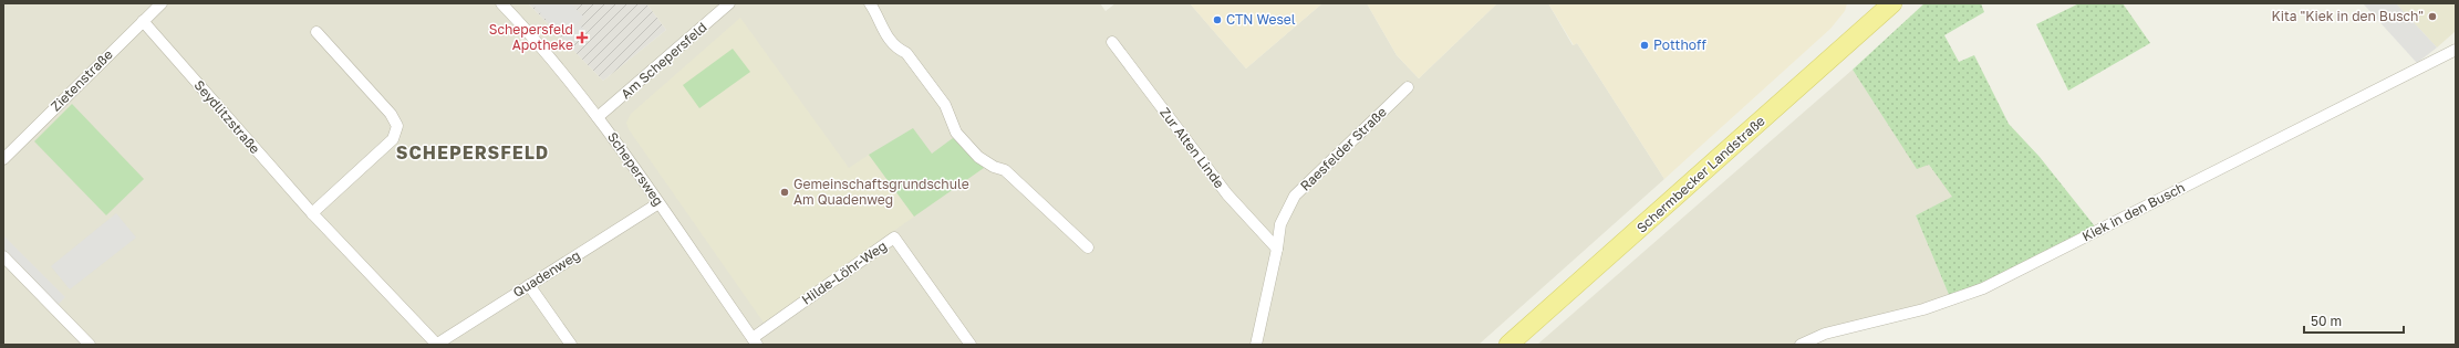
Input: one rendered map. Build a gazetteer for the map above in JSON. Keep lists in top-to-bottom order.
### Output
{
  "streets": {
    "main road": ["Schermbecker Landstraße"],
    "street": [
      "Am Schepersfeld",
      "Zietenstraße",
      "Seydlitzstraße",
      "Zur Alten Linde",
      "Raesfelder Straße",
      "Schepersweg",
      "Kiek in den Busch",
      "Hilde-Löhr-Weg",
      "Quadenweg"
    ]
  },
  "crossings": [
    ["Am Schepersfeld", "Schepersweg"],
    ["Zietenstraße", "Seydlitzstraße"],
    ["Seydlitzstraße", "Quadenweg"],
    ["Zur Alten Linde", "Raesfelder Straße"],
    ["Schepersweg", "Hilde-Löhr-Weg"],
    ["Schepersweg", "Quadenweg"]
  ],
  "districts": ["SCHEPERSFELD"],
  "places": {
    "other": [
      "Kita \"Kiek in den Busch\"",
      "CTN Wesel",
      "Potthoff",
      "Gemeinschaftsgrundschule Am Quadenweg"
    ],
    "health": ["Schepersfeld Apotheke"]
  },
  "scale_bar": "50 m"
}
